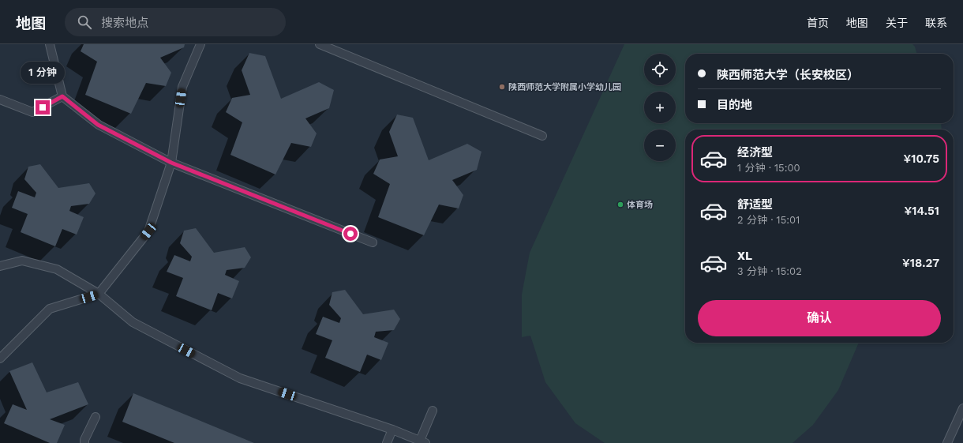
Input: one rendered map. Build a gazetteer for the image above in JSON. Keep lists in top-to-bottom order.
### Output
{
  "places": ["陕西师范大学附属小学幼儿园", "体育场"],
  "page": {
    "header": "地图",
    "search": "搜索地点",
    "nav": [
      "首页",
      "地图",
      "关于",
      "联系"
    ],
    "map_buttons": ["+", "−"],
    "banner": ["陕西师范大学（长安校区）", "目的地"],
    "bubble": "1 分钟",
    "list": [
      {
        "name": "经济型",
        "note": "1 分钟 · 15:00",
        "value": "¥10.75"
      },
      {
        "name": "舒适型",
        "note": "2 分钟 · 15:01",
        "value": "¥14.51"
      },
      {
        "name": "XL",
        "note": "3 分钟 · 15:02",
        "value": "¥18.27"
      }
    ],
    "buttons": "确认"
  }
}
